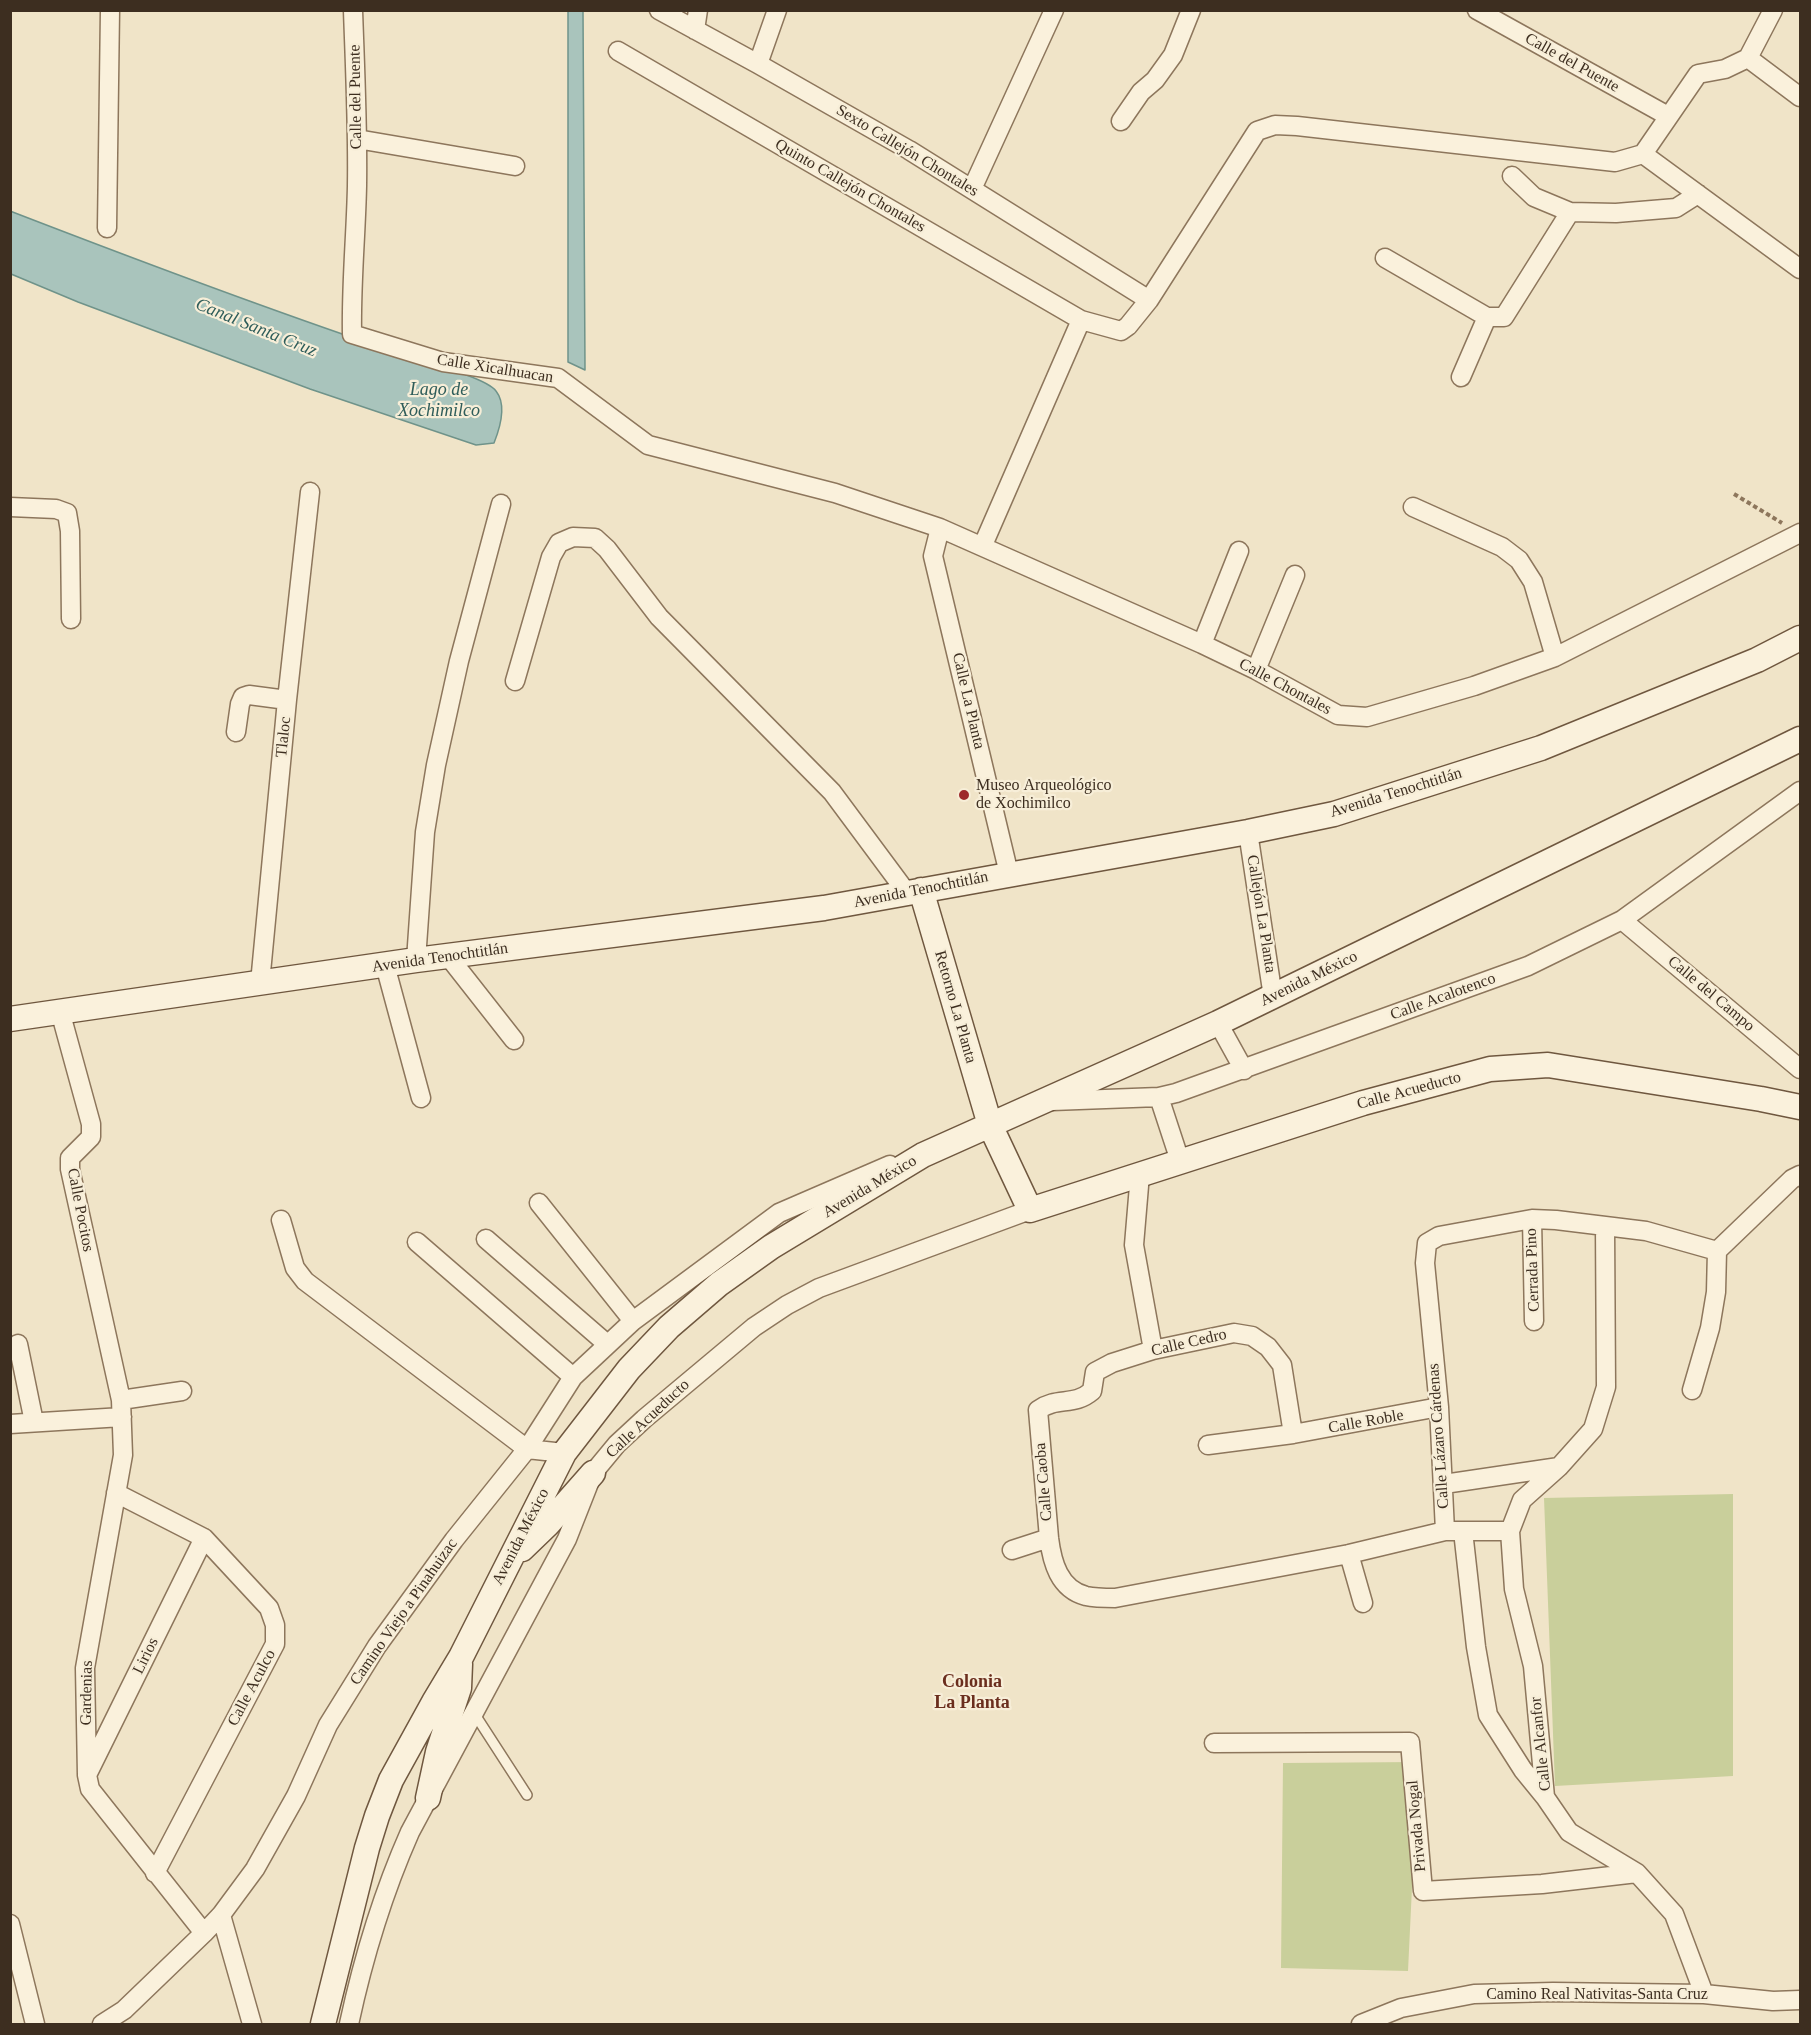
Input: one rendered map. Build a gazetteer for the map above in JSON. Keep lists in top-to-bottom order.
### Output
{
  "streets": {
    "main road": [
      "Avenida Tenochtitlán",
      "Avenida México",
      "Retorno La Planta",
      "Calle Acueducto"
    ],
    "street": [
      "Calle del Puente",
      "Sexto Callejón Chontales",
      "Quinto Callejón Chontales",
      "Calle Xicalhuacan",
      "Calle Chontales",
      "Calle La Planta",
      "Tlaloc",
      "Callejón La Planta",
      "Calle del Campo",
      "Calle Acalotenco",
      "Calle Pocitos",
      "Cerrada Pino",
      "Calle Cedro",
      "Calle Roble",
      "Calle Lázaro Cárdenas",
      "Calle Caoba",
      "Camino Viejo a Pinahuizac",
      "Lirios",
      "Calle Aculco",
      "Gardenias",
      "Calle Alcanfor",
      "Privada Nogal",
      "Camino Real Nativitas-Santa Cruz"
    ]
  },
  "crossings": [
    ["Calle del Puente", "Calle Xicalhuacan"],
    ["Sexto Callejón Chontales", "Quinto Callejón Chontales"],
    ["Calle Xicalhuacan", "Calle Chontales"],
    ["Calle Chontales", "Calle La Planta"],
    ["Calle La Planta", "Avenida Tenochtitlán"],
    ["Tlaloc", "Avenida Tenochtitlán"],
    ["Avenida Tenochtitlán", "Callejón La Planta"],
    ["Avenida Tenochtitlán", "Retorno La Planta"],
    ["Avenida Tenochtitlán", "Calle Pocitos"],
    ["Callejón La Planta", "Avenida México"],
    ["Avenida México", "Calle Acalotenco"],
    ["Avenida México", "Retorno La Planta"],
    ["Avenida México", "Camino Viejo a Pinahuizac"],
    ["Calle del Campo", "Calle Acalotenco"],
    ["Calle Pocitos", "Gardenias"],
    ["Cerrada Pino", "Calle Lázaro Cárdenas"],
    ["Calle Cedro", "Calle Roble"],
    ["Calle Cedro", "Calle Caoba"],
    ["Calle Roble", "Calle Lázaro Cárdenas"],
    ["Calle Lázaro Cárdenas", "Calle Caoba"],
    ["Camino Viejo a Pinahuizac", "Gardenias"],
    ["Lirios", "Calle Aculco"],
    ["Lirios", "Gardenias"],
    ["Calle Aculco", "Gardenias"],
    ["Calle Alcanfor", "Privada Nogal"],
    ["Calle Alcanfor", "Camino Real Nativitas-Santa Cruz"]
  ],
  "districts": ["Colonia La Planta"],
  "water": ["Canal Santa Cruz", "Lago de Xochimilco"],
  "places": ["Museo Arqueológico de Xochimilco"]
}
